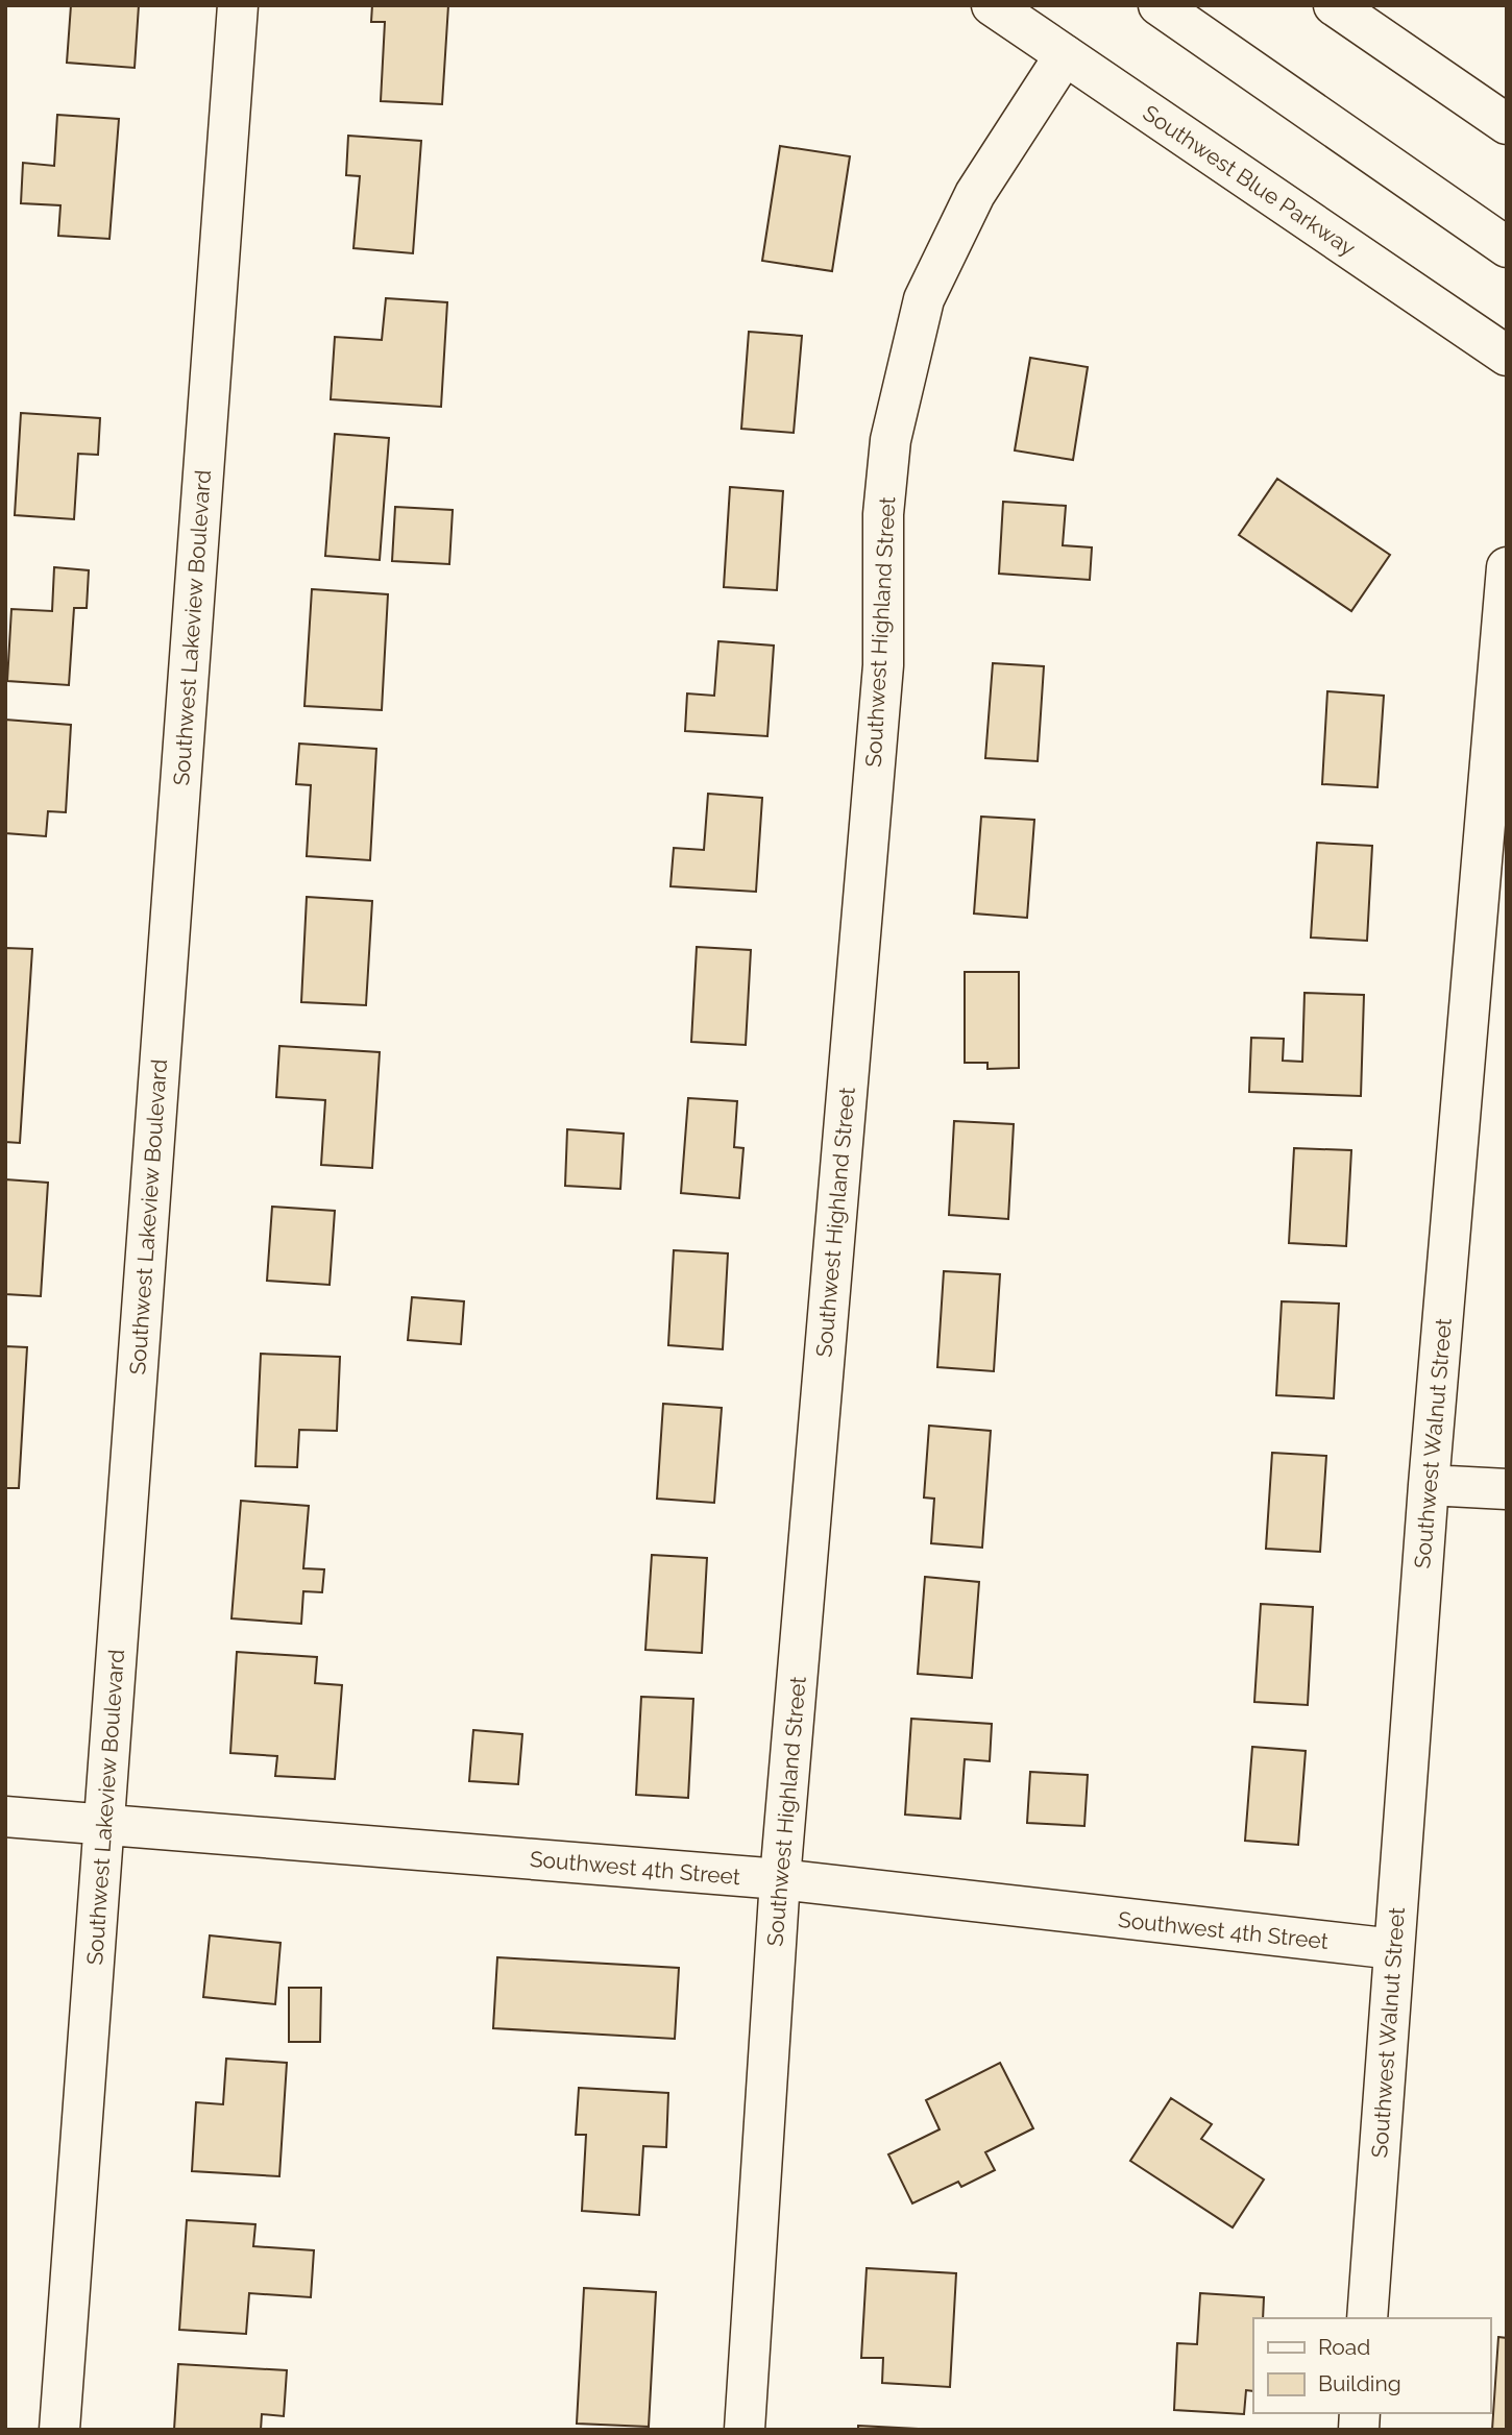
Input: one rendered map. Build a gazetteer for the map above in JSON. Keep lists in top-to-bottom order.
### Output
{
  "streets": {
    "main road": [
      "Southwest Blue Parkway",
      "Southwest Lakeview Boulevard",
      "Southwest Highland Street",
      "Southwest Walnut Street",
      "Southwest 4th Street"
    ]
  },
  "crossings": [
    ["Southwest Blue Parkway", "Southwest Highland Street"],
    ["Southwest Lakeview Boulevard", "Southwest 4th Street"],
    ["Southwest Highland Street", "Southwest 4th Street"],
    ["Southwest Walnut Street", "Southwest 4th Street"]
  ],
  "legend": ["Road", "Building"]
}
